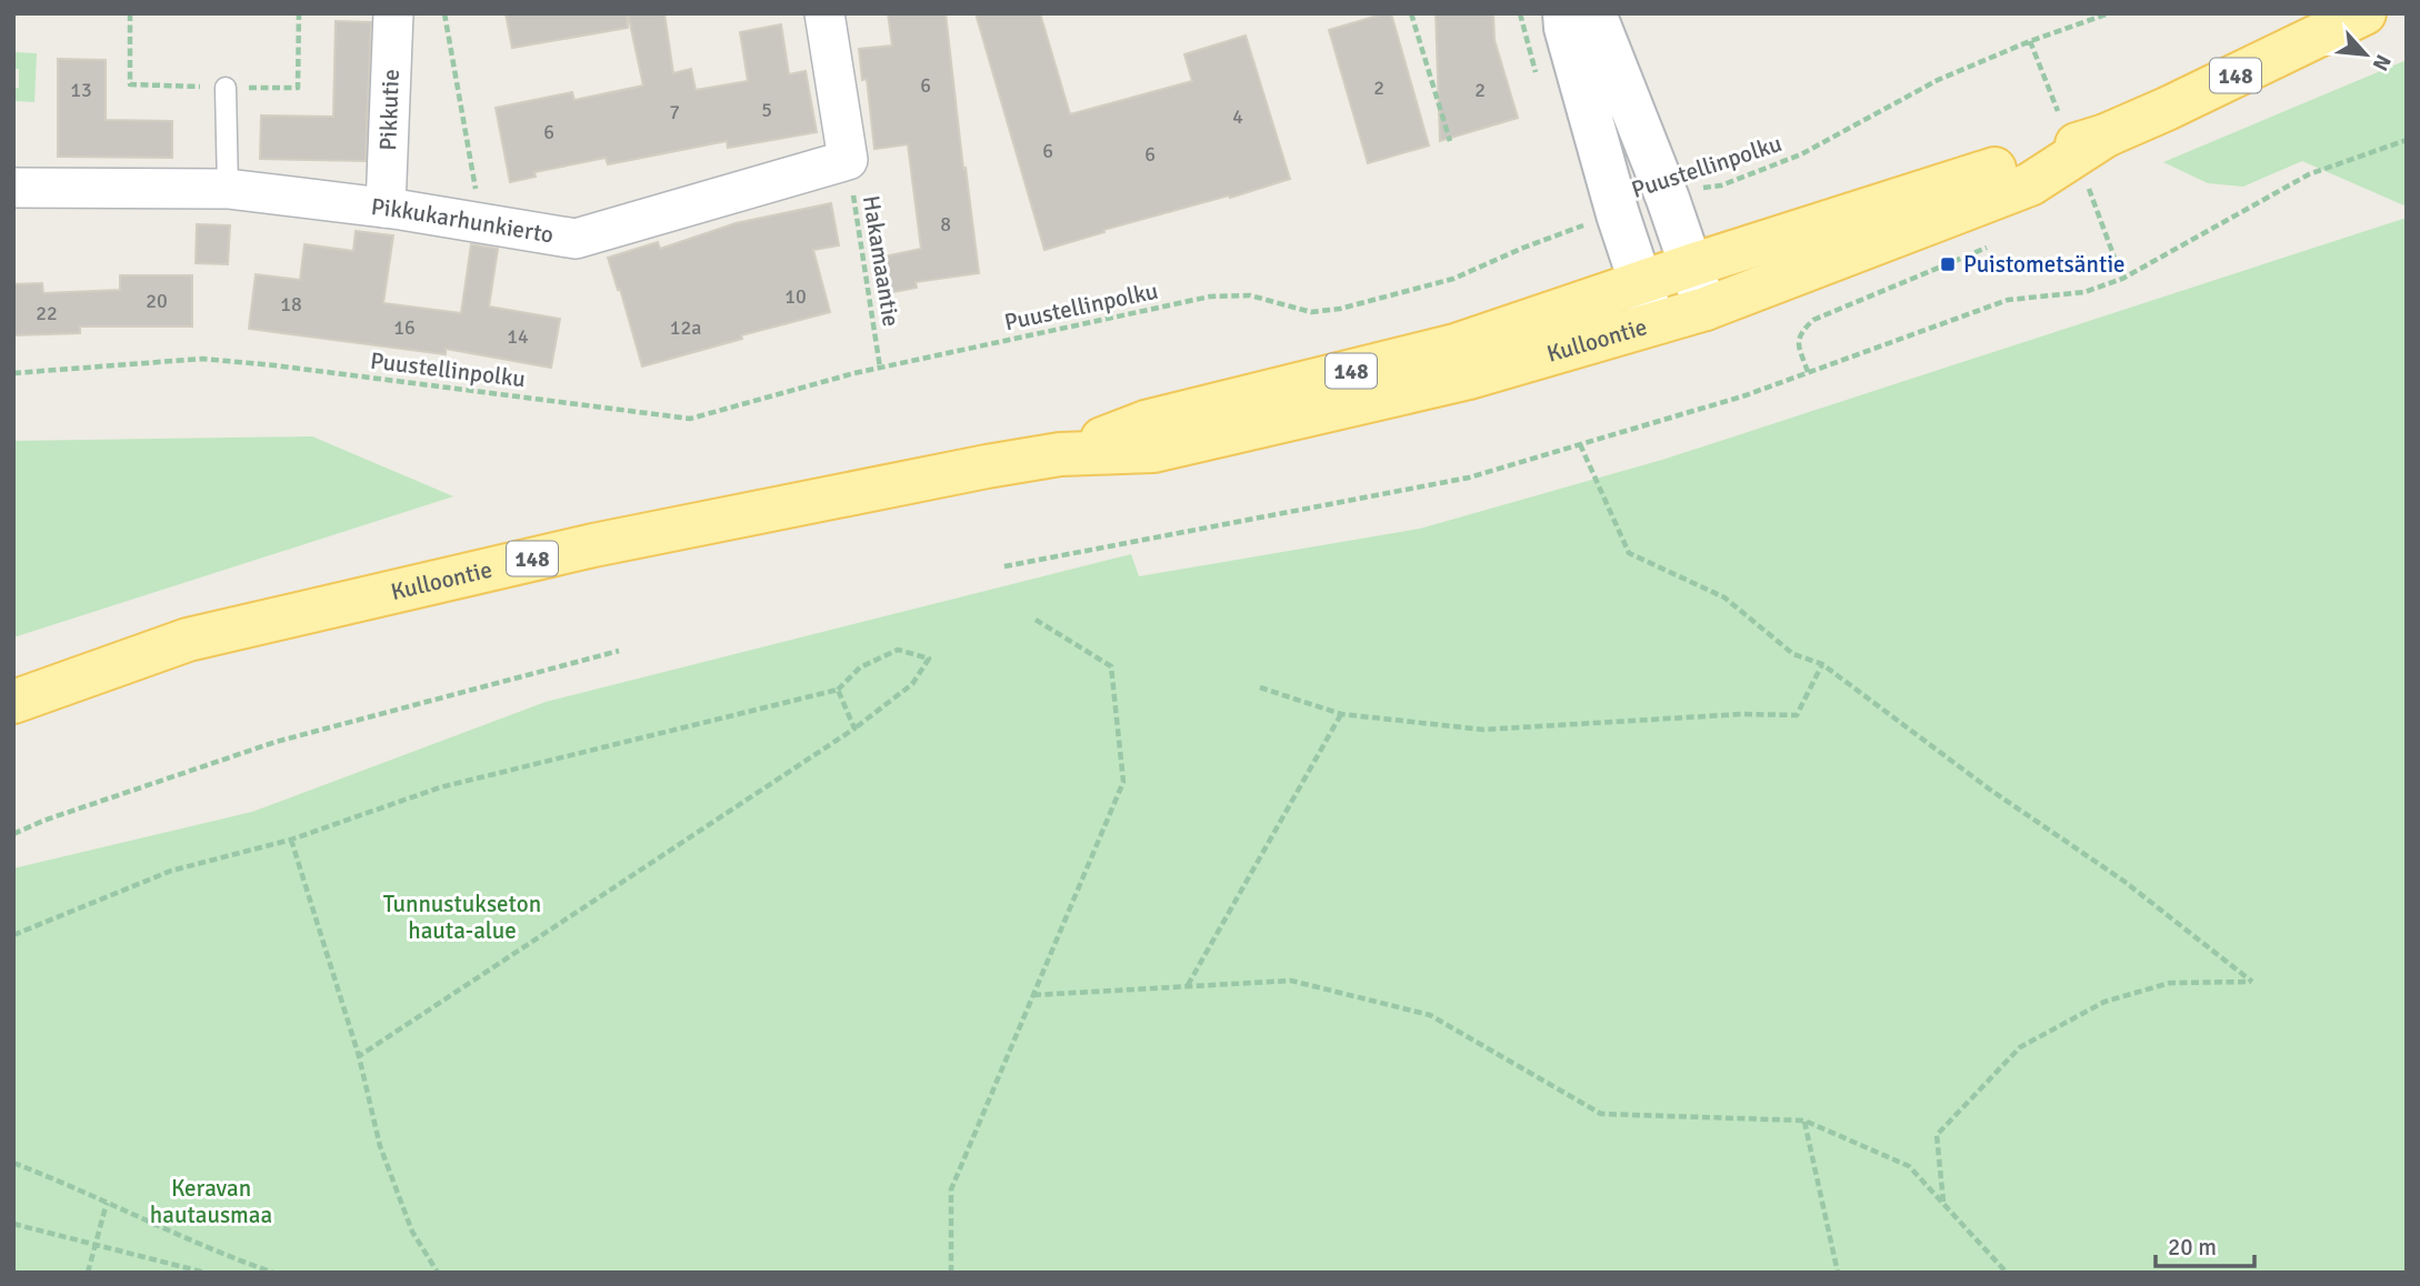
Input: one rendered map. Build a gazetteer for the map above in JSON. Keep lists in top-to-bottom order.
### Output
{
  "streets": {
    "main road": ["148", "Kulloontie"],
    "street": ["Pikkutie", "Pikkukarhunkierto"],
    "path": ["Puustellinpolku", "Hakamaantie"]
  },
  "crossings": [
    ["Pikkutie", "Pikkukarhunkierto"],
    ["Puustellinpolku", "Hakamaantie"],
    ["Pikkukarhunkierto", "Hakamaantie"]
  ],
  "parks": ["Tunnustukseton hauta-alue", "Keravan hautausmaa"],
  "places": {
    "transit": ["Puistometsäntie"]
  },
  "house_numbers": [
    "6",
    "2",
    "13",
    "2",
    "5",
    "7",
    "4",
    "6",
    "6",
    "6",
    "8",
    "10",
    "20",
    "18",
    "22",
    "16",
    "12a",
    "14"
  ],
  "scale_bar": "20 m",
  "north": "bottom right"
}
